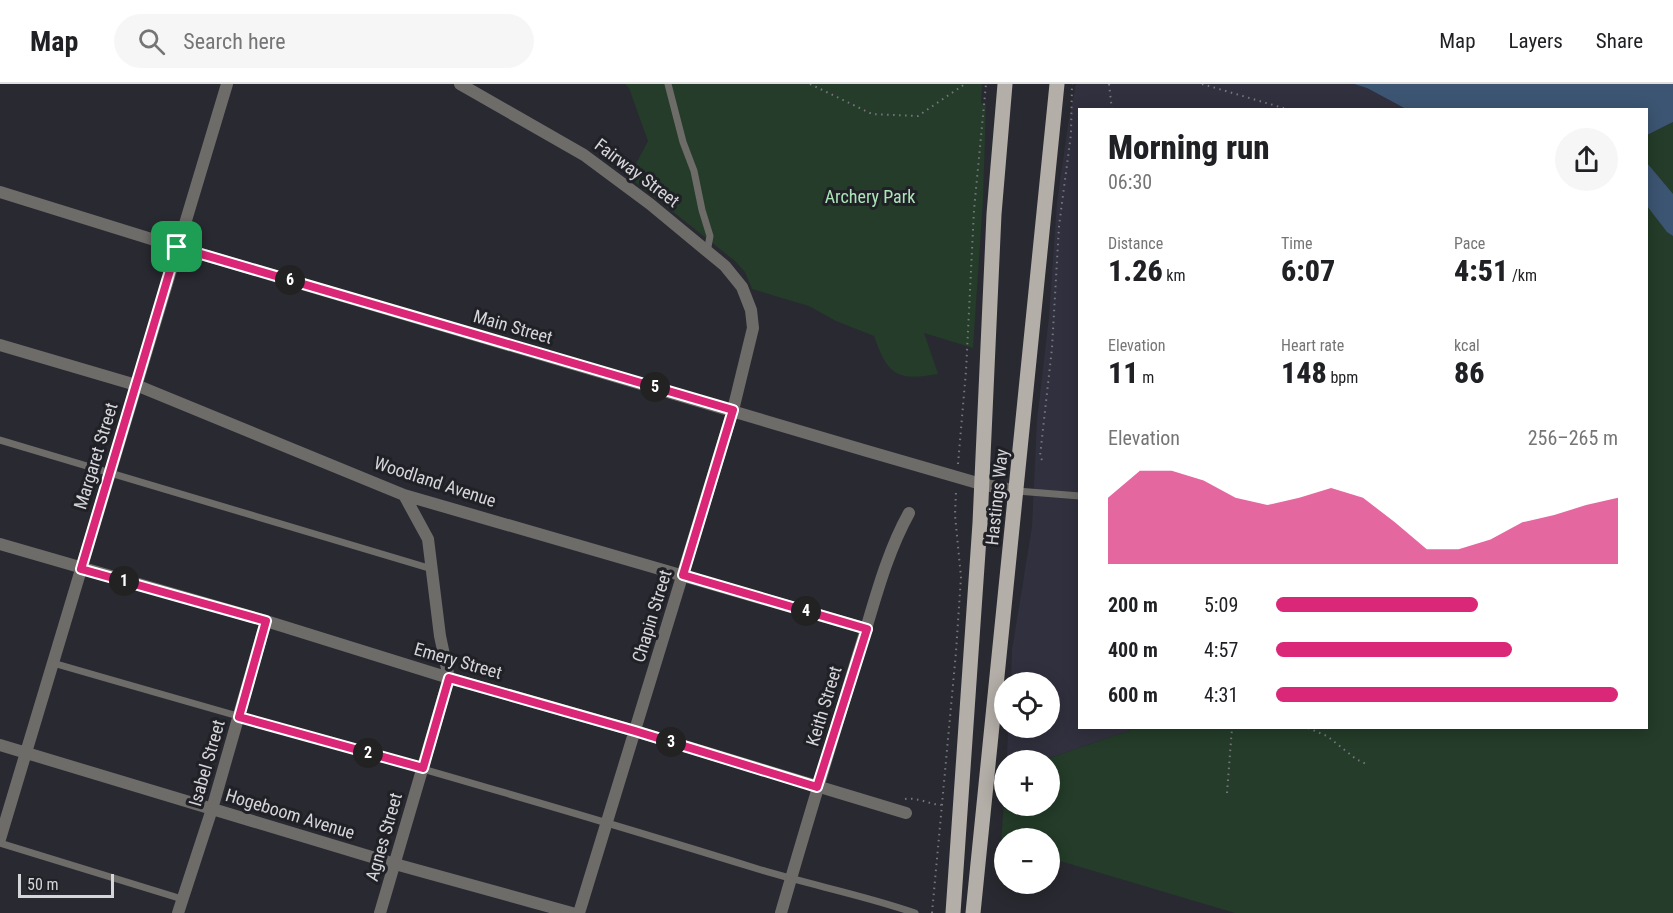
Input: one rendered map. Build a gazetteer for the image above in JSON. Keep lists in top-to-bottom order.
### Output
{
  "streets": {
    "main road": ["Hastings Way"],
    "street": [
      "Fairway Street",
      "Main Street",
      "Margaret Street",
      "Woodland Avenue",
      "Chapin Street",
      "Emery Street",
      "Keith Street",
      "Isabel Street",
      "Hogeboom Avenue",
      "Agnes Street"
    ]
  },
  "crossings": [
    ["Fairway Street", "Chapin Street"],
    ["Main Street", "Margaret Street"],
    ["Main Street", "Hastings Way"],
    ["Main Street", "Chapin Street"],
    ["Margaret Street", "Woodland Avenue"],
    ["Margaret Street", "Emery Street"],
    ["Margaret Street", "Hogeboom Avenue"],
    ["Woodland Avenue", "Chapin Street"],
    ["Woodland Avenue", "Keith Street"],
    ["Woodland Avenue", "Agnes Street"],
    ["Chapin Street", "Emery Street"],
    ["Emery Street", "Keith Street"],
    ["Emery Street", "Isabel Street"],
    ["Emery Street", "Agnes Street"],
    ["Isabel Street", "Hogeboom Avenue"],
    ["Hogeboom Avenue", "Agnes Street"]
  ],
  "parks": ["Archery Park"],
  "scale_bar": "50 m",
  "page": {
    "header": "Map",
    "search": "Search here",
    "nav": ["Map", "Layers", "Share"],
    "heading": ["Morning run", "06:30"],
    "stats": [
      ["Distance", "1.26 km"],
      ["Time", "6:07"],
      ["Pace", "4:51 /km"],
      ["Elevation", "11 m"],
      ["Heart rate", "148 bpm"],
      ["kcal", "86"]
    ],
    "pins": [
      "6",
      "5",
      "1",
      "4",
      "3",
      "2"
    ],
    "chart": ["Elevation", "256–265 m"],
    "list": [
      {
        "name": "200 m",
        "note": "5:09"
      },
      {
        "name": "400 m",
        "note": "4:57"
      },
      {
        "name": "600 m",
        "note": "4:31"
      }
    ],
    "map_buttons": ["+", "−"],
    "scale": "50 m"
  }
}
